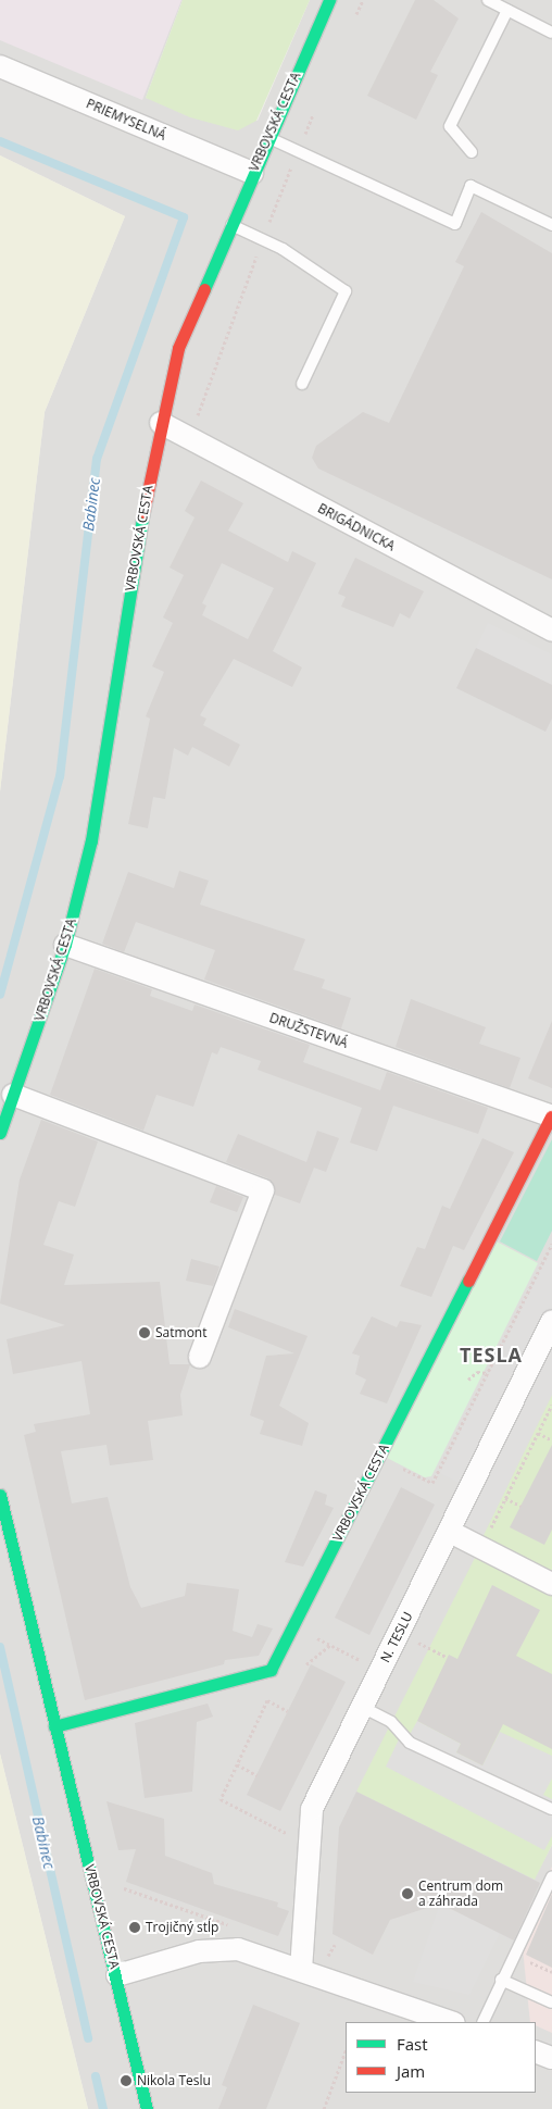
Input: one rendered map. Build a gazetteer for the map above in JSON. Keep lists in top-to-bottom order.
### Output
{
  "streets": {
    "street": [
      "PRIEMYSELNÁ",
      "VRBOVSKÁ CESTA",
      "BRIGÁDNICKA",
      "DRUŽSTEVNÁ",
      "N. TESLU"
    ]
  },
  "crossings": [
    ["PRIEMYSELNÁ", "VRBOVSKÁ CESTA"],
    ["VRBOVSKÁ CESTA", "BRIGÁDNICKA"],
    ["VRBOVSKÁ CESTA", "DRUŽSTEVNÁ"]
  ],
  "districts": ["TESLA"],
  "water": ["Babinec"],
  "places": [
    "Satmont",
    "Centrum dom a záhrada",
    "Trojičný stĺp",
    "Nikola Teslu"
  ],
  "legend": ["Fast", "Jam"]
}
